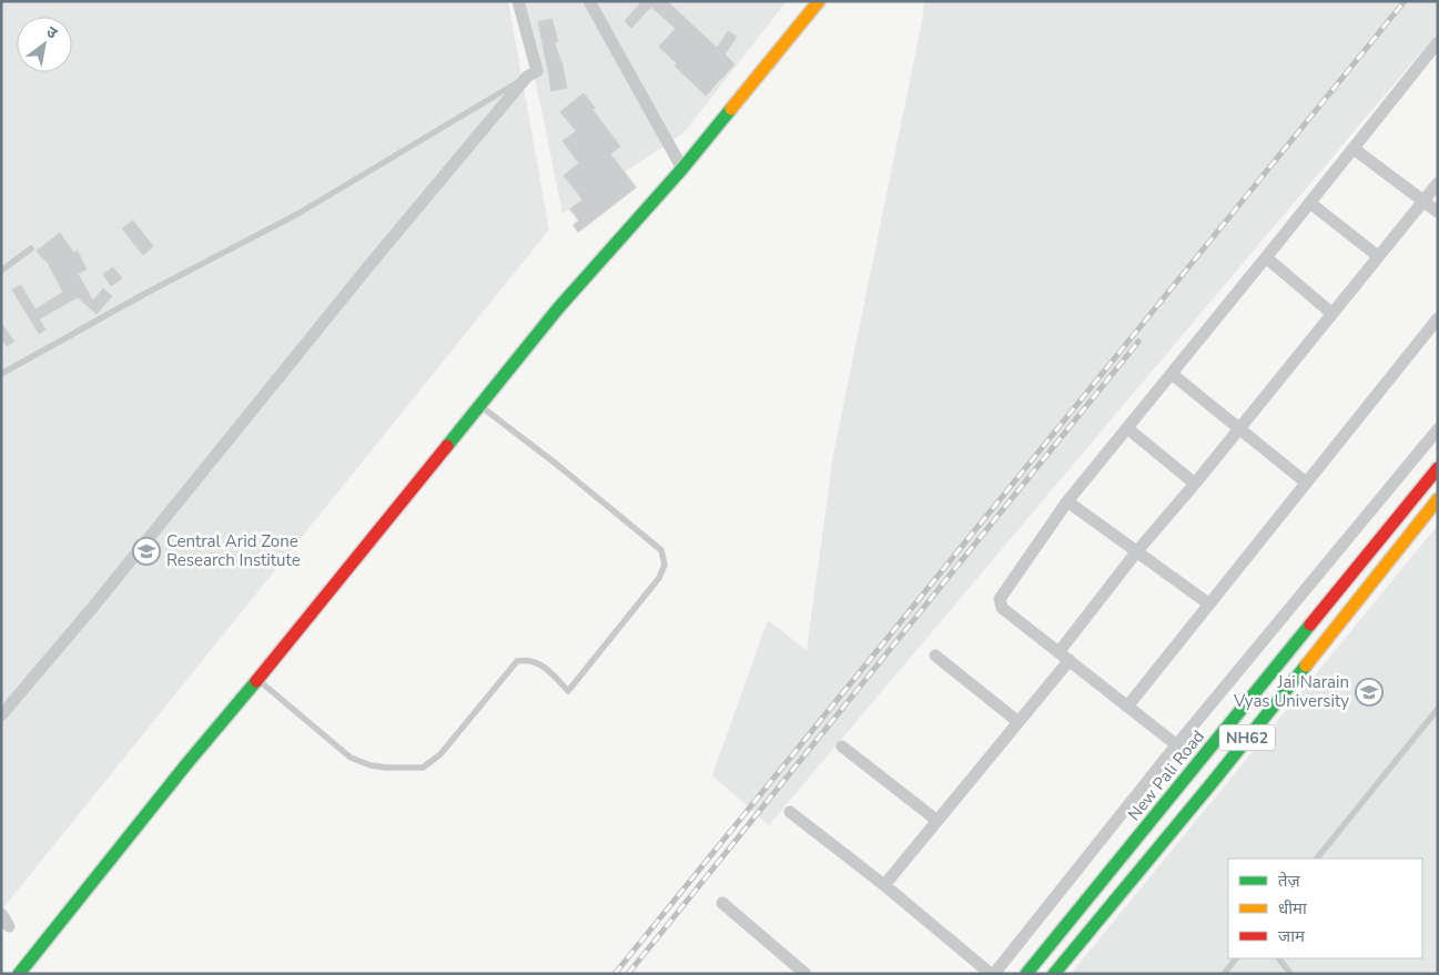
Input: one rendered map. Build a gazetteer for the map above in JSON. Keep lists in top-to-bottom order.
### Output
{
  "streets": {
    "main road": ["NH62", "New Pali Road"]
  },
  "places": {
    "school or university": ["Central Arid Zone Research Institute", "Jai Narain Vyas University"]
  },
  "legend": ["तेज़", "धीमा", "जाम"],
  "north": "top right"
}
